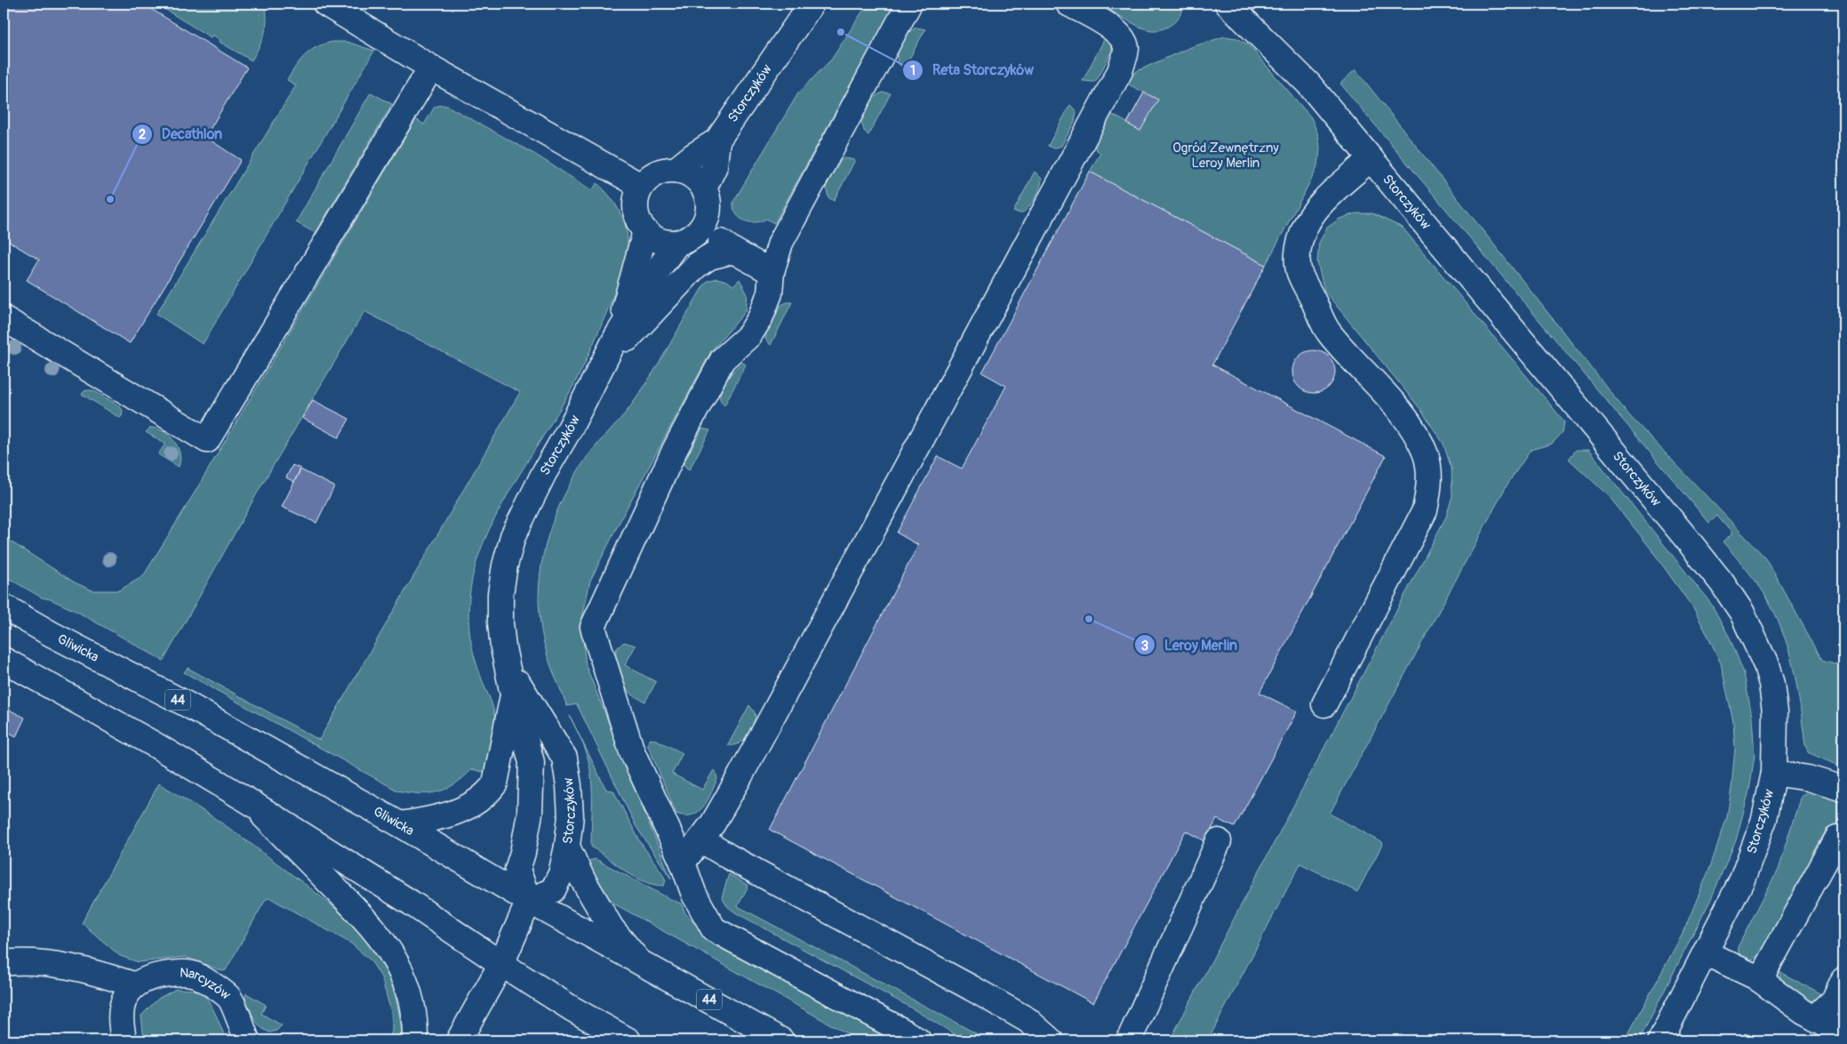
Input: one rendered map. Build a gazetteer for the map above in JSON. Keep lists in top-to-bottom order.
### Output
{
  "streets": {
    "street": [
      "Storczyków",
      "Gliwicka",
      "44",
      "Narcyzów"
    ]
  },
  "crossings": [
    ["Storczyków", "Gliwicka"]
  ],
  "parks": ["Ogród Zewnętrzny Leroy Merlin"],
  "places": ["Reta Storczyków", "Decathlon", "Leroy Merlin"]
}
